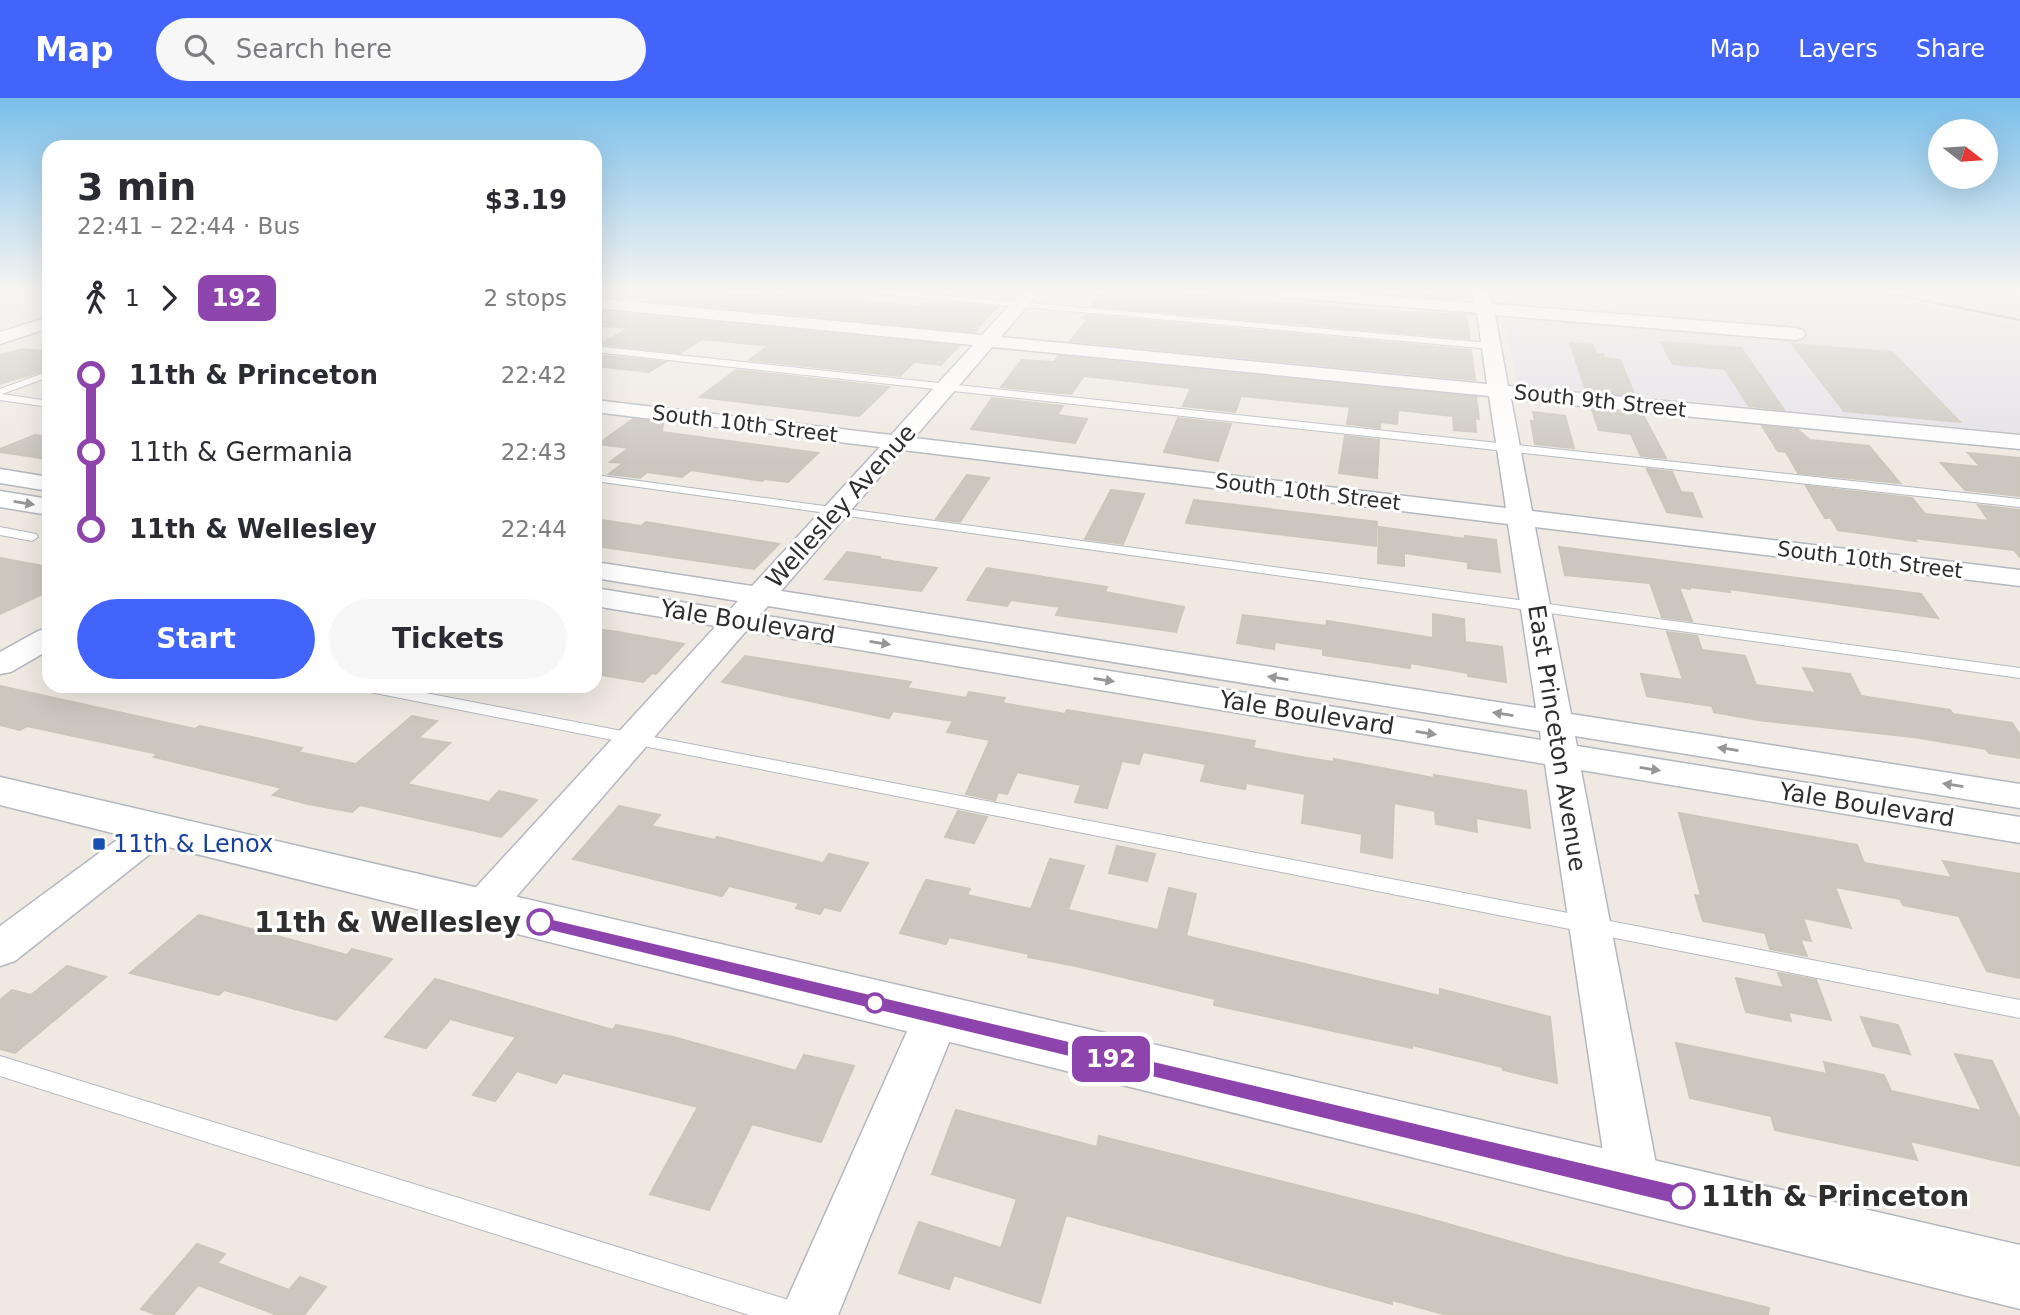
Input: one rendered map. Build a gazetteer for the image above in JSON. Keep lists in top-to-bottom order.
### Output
{
  "streets": {
    "street": [
      "South 9th Street",
      "South 10th Street",
      "Wellesley Avenue",
      "Yale Boulevard",
      "East Princeton Avenue"
    ]
  },
  "crossings": [
    ["South 9th Street", "East Princeton Avenue"],
    ["South 10th Street", "Wellesley Avenue"],
    ["South 10th Street", "East Princeton Avenue"],
    ["Wellesley Avenue", "Yale Boulevard"],
    ["Yale Boulevard", "East Princeton Avenue"]
  ],
  "places": {
    "transit": ["11th & Lenox"],
    "other": ["11th & Wellesley", "11th & Princeton"]
  },
  "lines": ["bus line 192"],
  "north": "right",
  "page": {
    "header": "Map",
    "search": "Search here",
    "nav": ["Map", "Layers", "Share"],
    "on_map": "192",
    "heading": ["3 min", "22:41 – 22:44 · Bus", "$3.19"],
    "legs": ["1", "192", "2 stops"],
    "list": [
      {
        "name": "11th & Princeton",
        "value": "22:42"
      },
      {
        "name": "11th & Germania",
        "value": "22:43"
      },
      {
        "name": "11th & Wellesley",
        "value": "22:44"
      }
    ],
    "buttons": ["Start", "Tickets"]
  }
}
